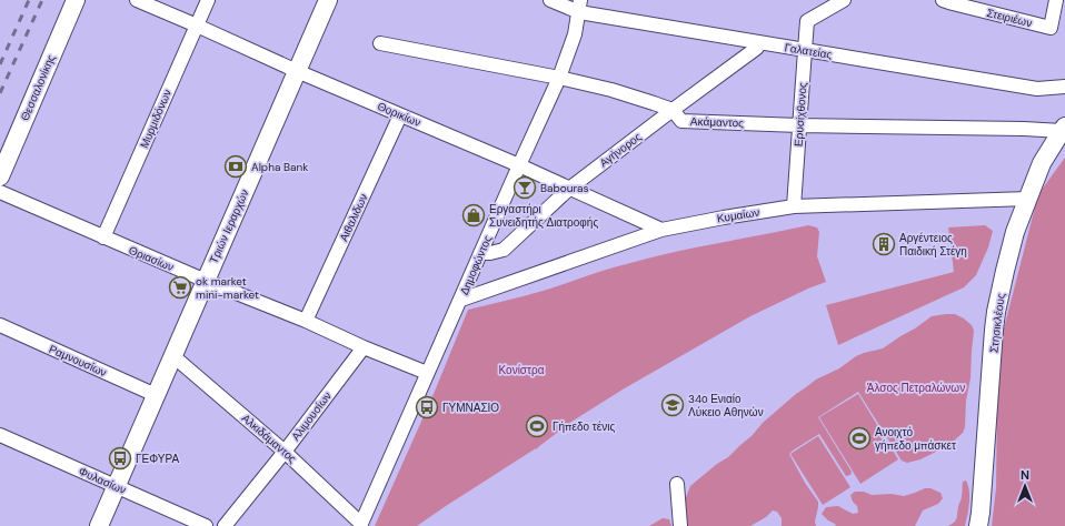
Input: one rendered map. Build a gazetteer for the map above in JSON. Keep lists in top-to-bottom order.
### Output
{
  "streets": {
    "street": [
      "Στειριέων",
      "Γαλατείας",
      "Θεσσαλονίκης",
      "Θορικίων",
      "Ερυσίχθονος",
      "Μυρμιδόνων",
      "Ακάμαντος",
      "Αγήνορος",
      "Κυμαίων",
      "Αιθαλιδων",
      "Τριών Ιεραρχών",
      "Θριασίων",
      "Δημοφώντος",
      "Στησικλέους",
      "Ραμνουσίων",
      "Αλιμουσίων",
      "Αλκιδάμαντος",
      "Φυλασίων"
    ]
  },
  "crossings": [
    ["Γαλατείας", "Ερυσίχθονος"],
    ["Γαλατείας", "Αγήνορος"],
    ["Γαλατείας", "Δημοφώντος"],
    ["Θορικίων", "Μυρμιδόνων"],
    ["Θορικίων", "Αγήνορος"],
    ["Θορικίων", "Κυμαίων"],
    ["Θορικίων", "Αιθαλιδων"],
    ["Θορικίων", "Τριών Ιεραρχών"],
    ["Θορικίων", "Δημοφώντος"],
    ["Ερυσίχθονος", "Ακάμαντος"],
    ["Ερυσίχθονος", "Κυμαίων"],
    ["Μυρμιδόνων", "Θριασίων"],
    ["Ακάμαντος", "Αγήνορος"],
    ["Ακάμαντος", "Δημοφώντος"],
    ["Ακάμαντος", "Στησικλέους"],
    ["Αγήνορος", "Δημοφώντος"],
    ["Κυμαίων", "Δημοφώντος"],
    ["Κυμαίων", "Στησικλέους"],
    ["Αιθαλιδων", "Θριασίων"],
    ["Τριών Ιεραρχών", "Θριασίων"],
    ["Τριών Ιεραρχών", "Ραμνουσίων"],
    ["Τριών Ιεραρχών", "Αλκιδάμαντος"],
    ["Τριών Ιεραρχών", "Φυλασίων"],
    ["Θριασίων", "Δημοφώντος"],
    ["Θριασίων", "Αλιμουσίων"],
    ["Δημοφώντος", "Αλκιδάμαντος"],
    ["Αλιμουσίων", "Αλκιδάμαντος"]
  ],
  "parks": ["Κονίστρα", "Άλσος Πετραλώνων"],
  "places": {
    "bank": ["Alpha Bank"],
    "bar": ["Babouras"],
    "shop": ["Εργαστήρι Συνειδητής Διατροφής"],
    "building": ["Αργέντειος Παιδική Στέγη"],
    "supermarket": ["ok market mini-market"],
    "school or university": ["34ο Ενιαίο Λύκειο Αθηνών"],
    "bus stop": ["ΓΥΜΝΑΣΙΟ", "ΓΕΦΥΡΑ"],
    "sports": ["Γήπεδο τένις", "Ανοιχτό γήπεδο μπάσκετ"]
  },
  "north": "top"
}
